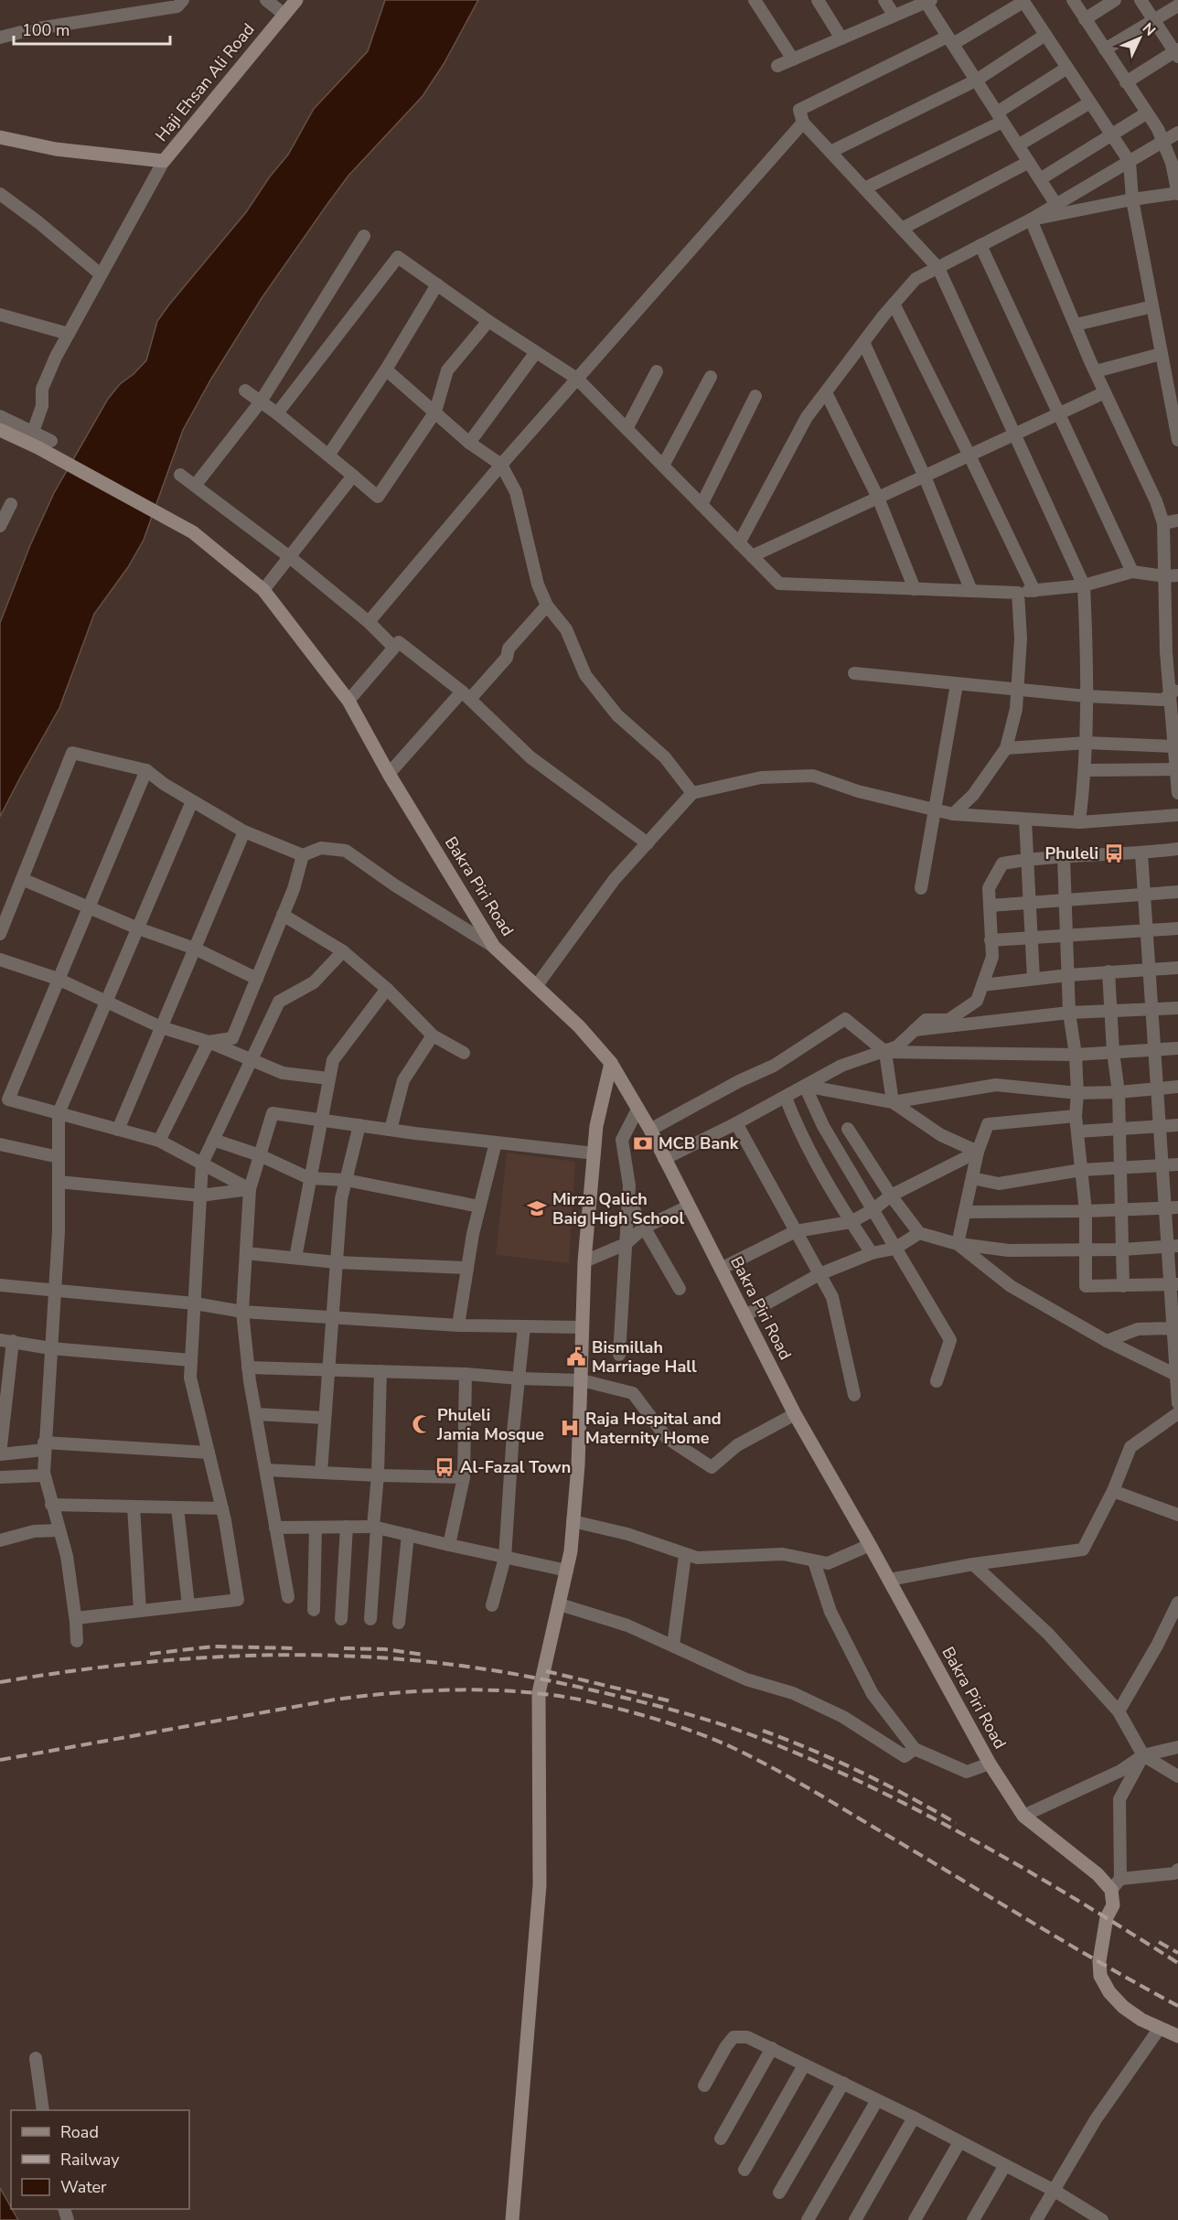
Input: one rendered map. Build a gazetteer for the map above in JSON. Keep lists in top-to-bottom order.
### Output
{
  "streets": {
    "street": ["Haji Ehsan Ali Road", "Bakra Piri Road"]
  },
  "places": {
    "bus stop": ["Phuleli", "Al-Fazal Town"],
    "bank": ["MCB Bank"],
    "school or university": ["Mirza Qalich Baig High School"],
    "public building": ["Bismillah Marriage Hall"],
    "mosque": ["Phuleli Jamia Mosque"],
    "hospital": ["Raja Hospital and Maternity Home"]
  },
  "legend": ["Road", "Railway", "Water"],
  "scale_bar": "100 m",
  "north": "top right"
}
